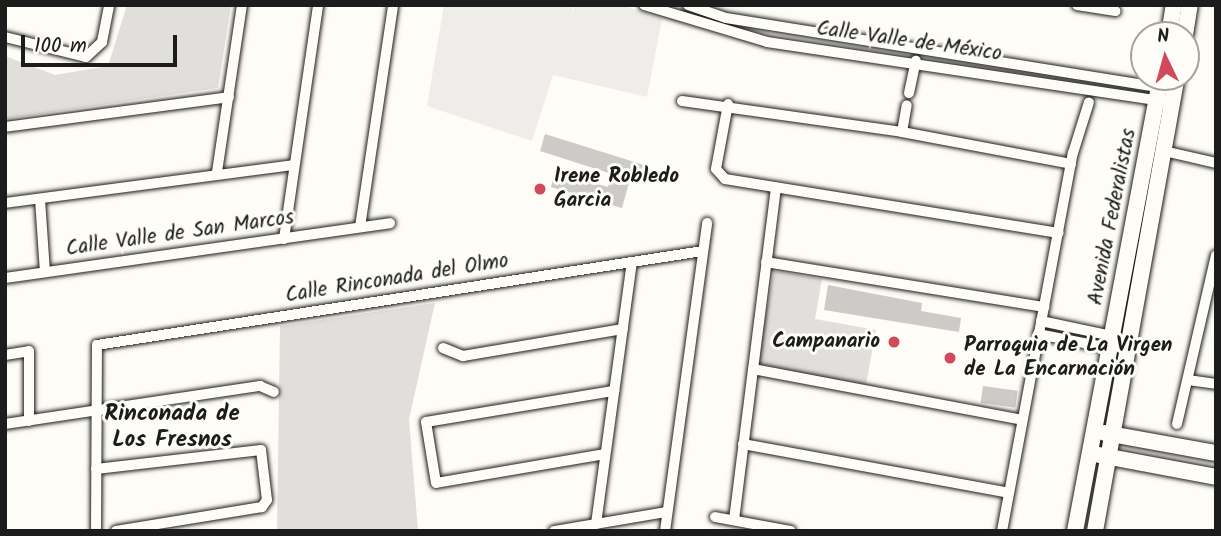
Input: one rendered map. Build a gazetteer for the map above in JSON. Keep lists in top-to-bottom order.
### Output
{
  "streets": {
    "street": [
      "Calle Valle de México",
      "Avenida Federalistas",
      "Calle Valle de San Marcos",
      "Calle Rinconada del Olmo"
    ]
  },
  "districts": ["Rinconada de Los Fresnos"],
  "places": ["Irene Robledo Garcia", "Campanario", "Parroquia de La Virgen de La Encarnación"],
  "scale_bar": "100 m",
  "north": "top"
}
